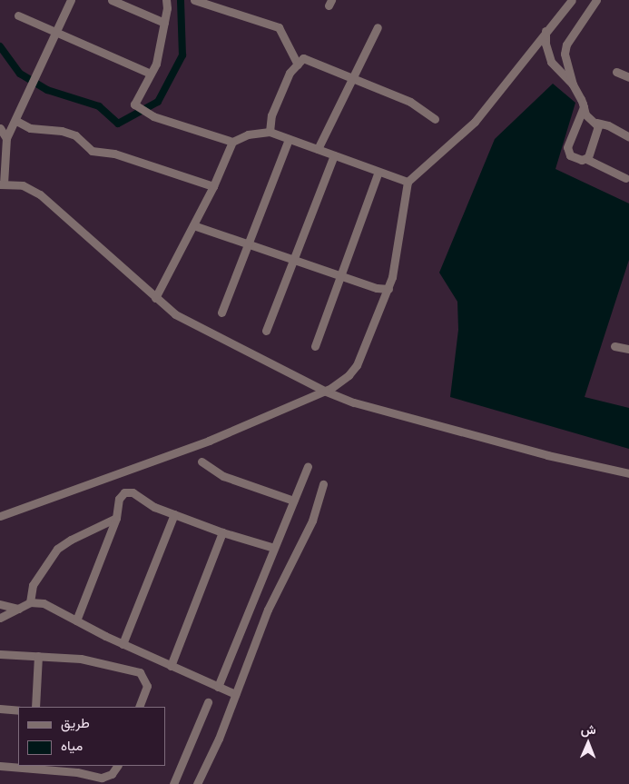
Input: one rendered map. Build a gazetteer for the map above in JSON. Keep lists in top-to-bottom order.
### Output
{
  "legend": ["طريق", "مياه"],
  "north": "top"
}
